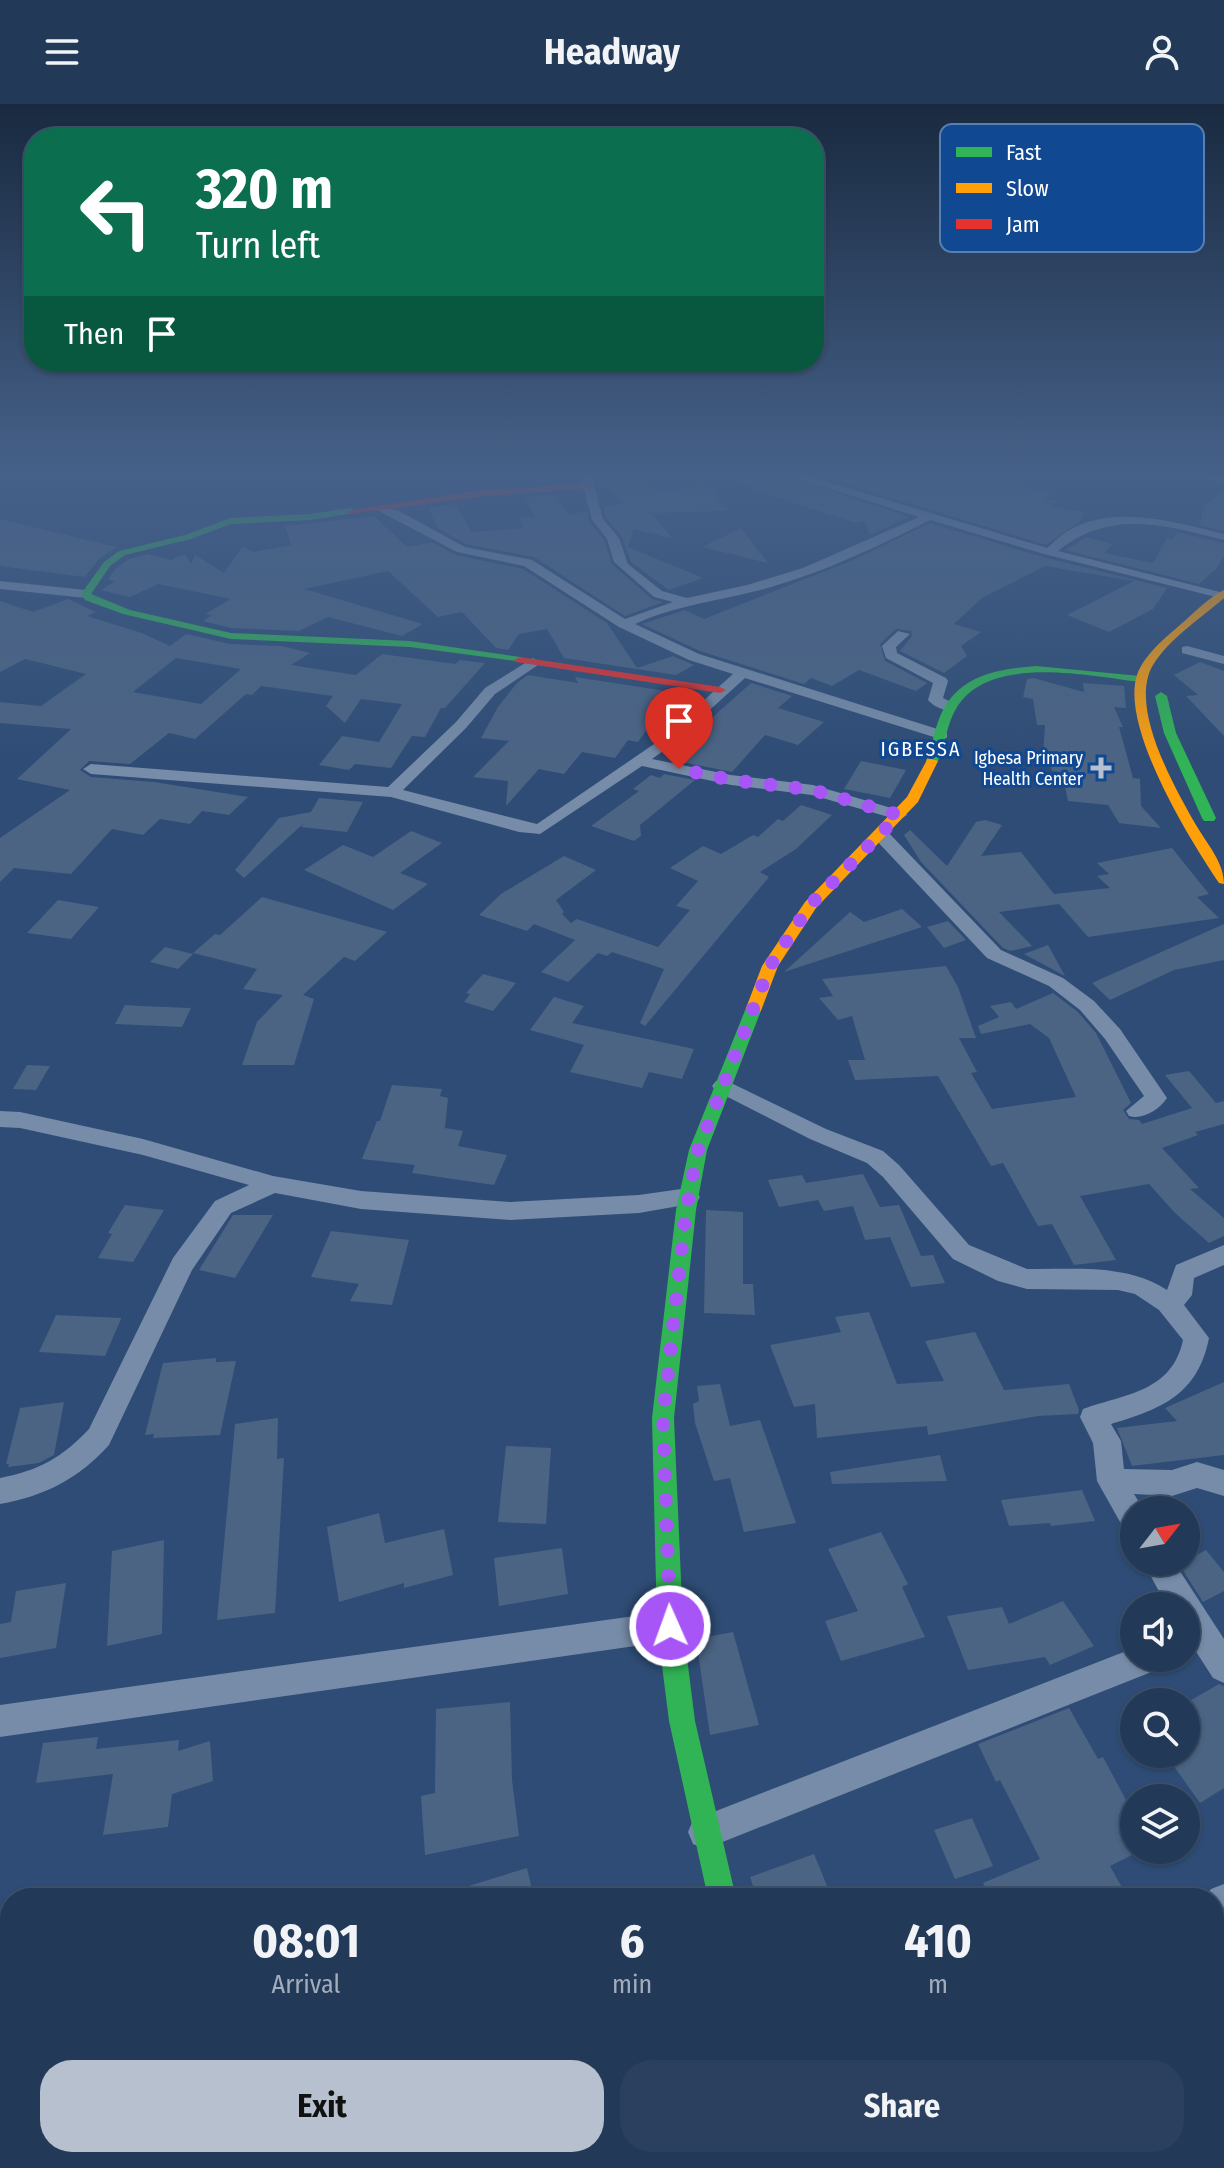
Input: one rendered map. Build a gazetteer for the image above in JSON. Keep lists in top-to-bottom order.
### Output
{
  "districts": ["IGBESSA"],
  "places": {
    "health": ["Igbesa Primary Health Center"]
  },
  "legend": ["Fast", "Slow", "Jam"],
  "north": "top right",
  "page": {
    "header": "Headway",
    "turn": ["320 m", "Turn left"],
    "then": "Then",
    "eta": [
      "08:01",
      "Arrival",
      "6",
      "min",
      "410",
      "m"
    ],
    "buttons": ["Exit", "Share"]
  }
}
